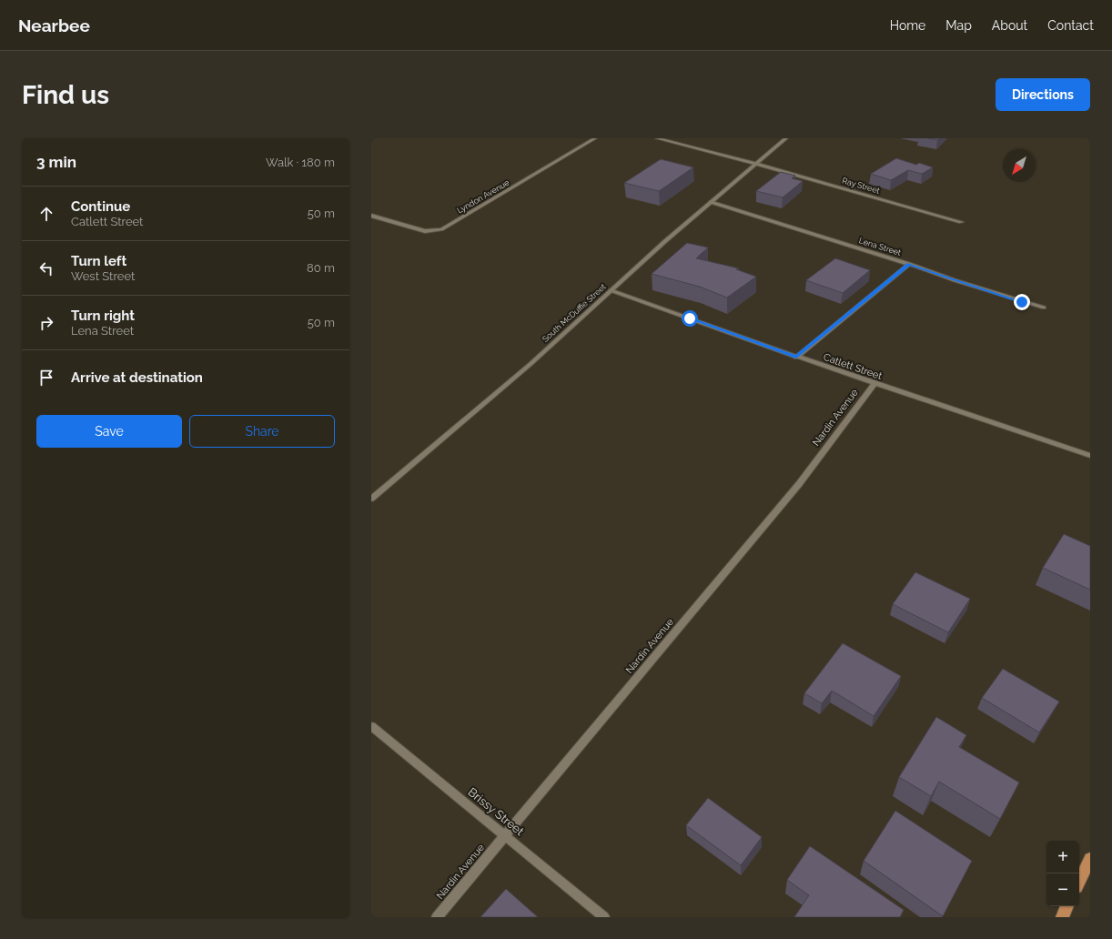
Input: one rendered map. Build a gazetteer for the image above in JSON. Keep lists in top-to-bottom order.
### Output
{
  "streets": {
    "street": [
      "Ray Street",
      "Lyndon Avenue",
      "Lena Street",
      "South McDuffie Street",
      "Catlett Street",
      "Nardin Avenue",
      "Brissy Street"
    ]
  },
  "crossings": [
    ["Ray Street", "South McDuffie Street"],
    ["Lena Street", "South McDuffie Street"],
    ["South McDuffie Street", "Catlett Street"],
    ["Catlett Street", "Nardin Avenue"],
    ["Nardin Avenue", "Brissy Street"]
  ],
  "north": "bottom left",
  "page": {
    "header": "Nearbee",
    "nav": [
      "Home",
      "Map",
      "About",
      "Contact"
    ],
    "buttons": [
      "Directions",
      ["Save", "Share"]
    ],
    "title": "Find us",
    "heading": ["3 min", "Walk · 180 m"],
    "list": [
      ["Continue", "Catlett Street", "50 m"],
      ["Turn left", "West Street", "80 m"],
      ["Turn right", "Lena Street", "50 m"],
      "Arrive at destination"
    ],
    "map_buttons": ["+", "−"]
  }
}
